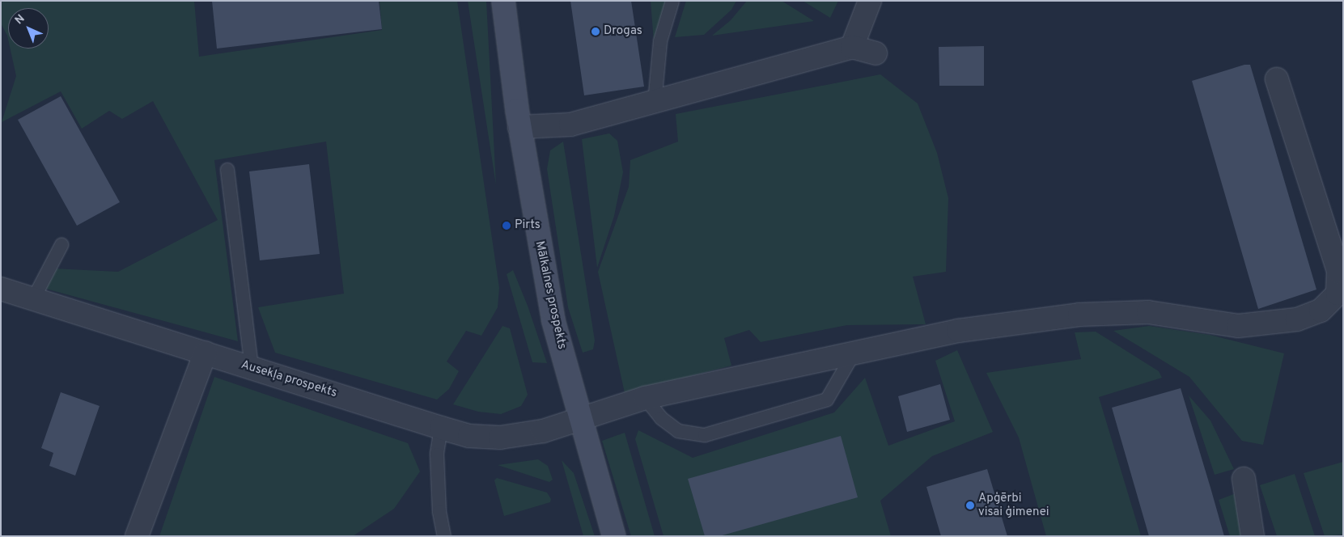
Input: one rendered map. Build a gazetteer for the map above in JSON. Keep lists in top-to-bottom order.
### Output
{
  "streets": {
    "main road": ["Mālkalnes prospekts"],
    "street": ["Ausekļa prospekts"]
  },
  "crossings": [
    ["Mālkalnes prospekts", "Ausekļa prospekts"]
  ],
  "places": ["Drogas", "Pirts", "Apģērbi visai ģimenei"],
  "north": "top left"
}
